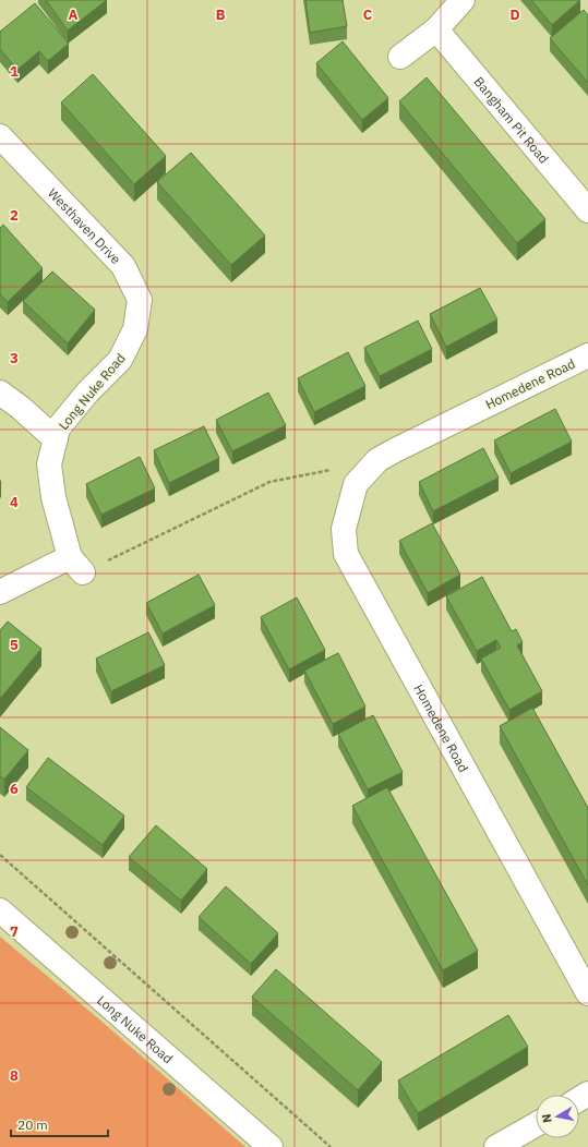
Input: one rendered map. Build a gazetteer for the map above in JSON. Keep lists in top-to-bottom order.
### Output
{
  "streets": {
    "street": [
      "Bangham Pit Road",
      "Westhaven Drive",
      "Homedene Road",
      "Long Nuke Road"
    ]
  },
  "crossings": [
    ["Westhaven Drive", "Long Nuke Road"]
  ],
  "scale_bar": "20 m",
  "north": "left",
  "grid": {
    "columns": [
      "A",
      "B",
      "C",
      "D"
    ],
    "rows": [
      "1",
      "2",
      "3",
      "4",
      "5",
      "6",
      "7",
      "8"
    ]
  }
}
